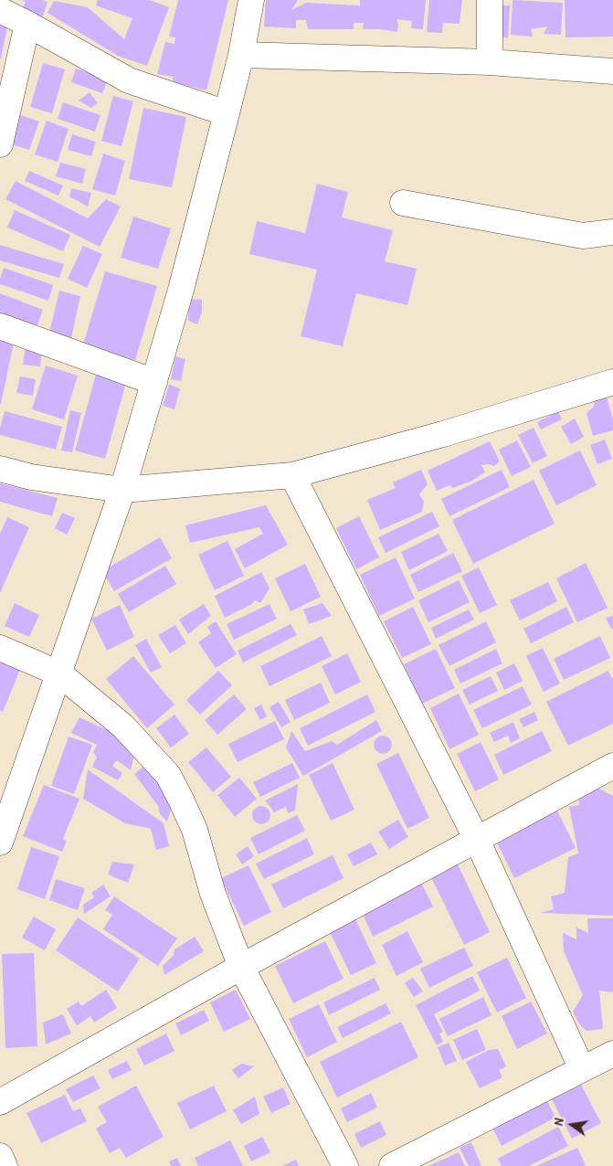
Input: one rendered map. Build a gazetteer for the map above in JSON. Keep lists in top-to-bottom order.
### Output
{
  "north": "left"
}
